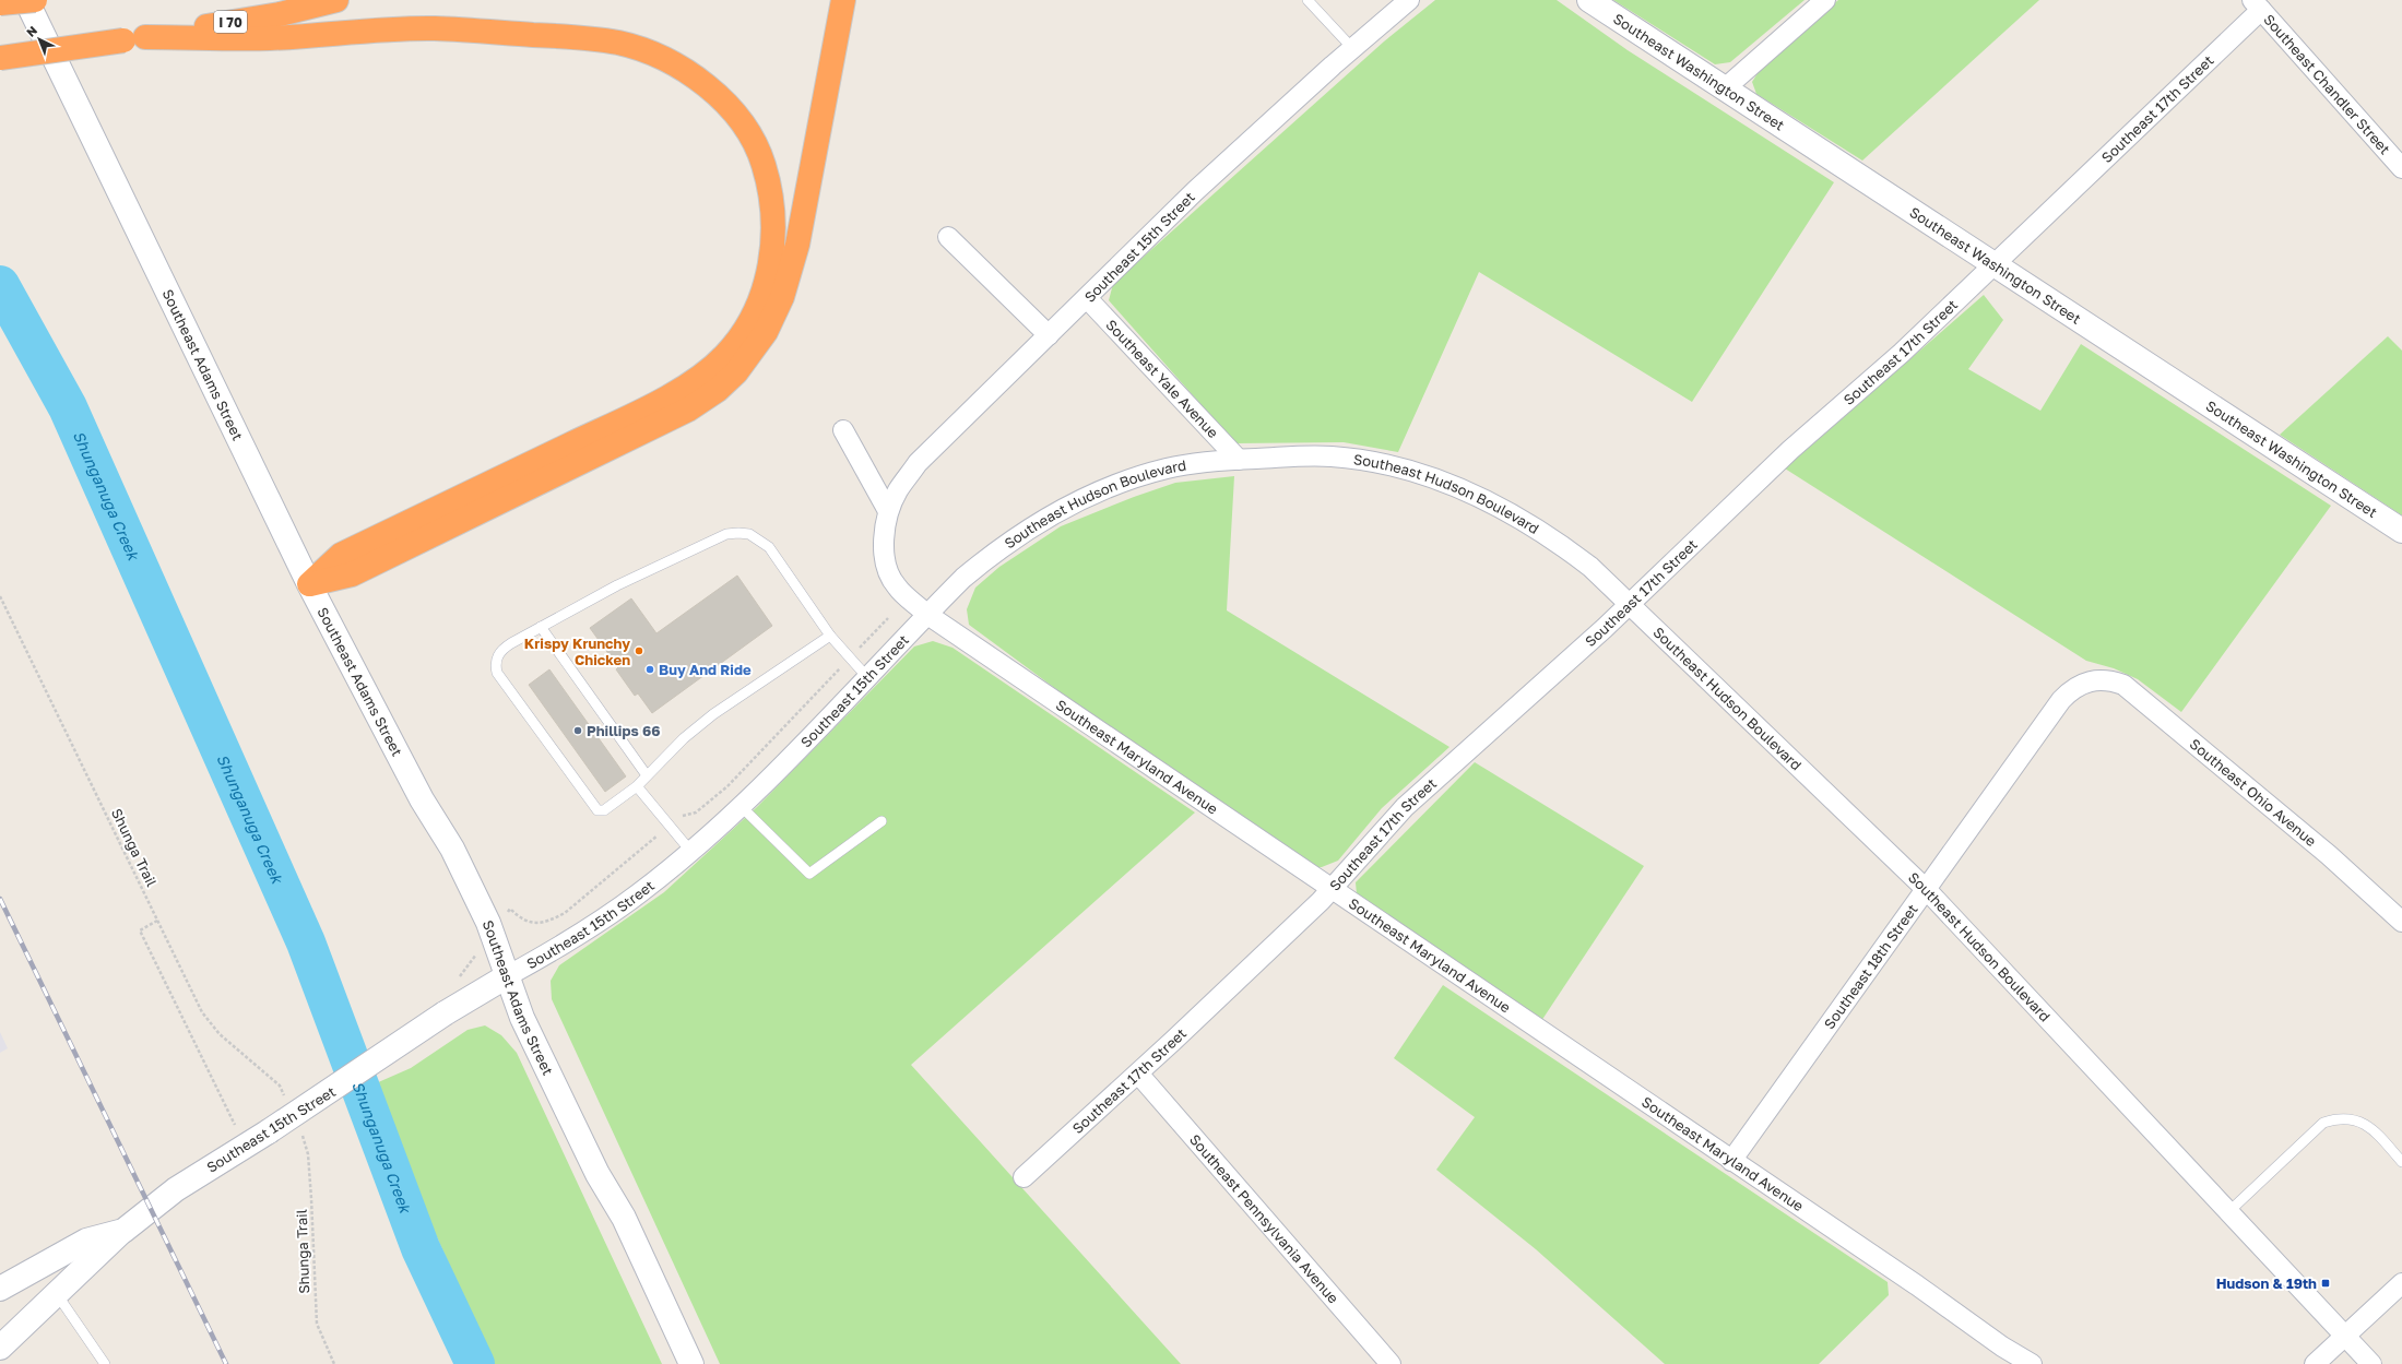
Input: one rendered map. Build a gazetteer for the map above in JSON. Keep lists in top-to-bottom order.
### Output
{
  "streets": {
    "highway": ["I 70"],
    "street": [
      "Southeast Washington Street",
      "Southeast Chandler Street",
      "Southeast 17th Street",
      "Southeast 15th Street",
      "Southeast Adams Street",
      "Southeast Yale Avenue",
      "Southeast Hudson Boulevard",
      "Southeast Maryland Avenue",
      "Southeast Ohio Avenue",
      "Southeast 18th Street",
      "Southeast Pennsylvania Avenue"
    ],
    "path": ["Shunga Trail"]
  },
  "crossings": [
    ["Southeast Washington Street", "Southeast 17th Street"],
    ["Southeast Chandler Street", "Southeast 17th Street"],
    ["Southeast 17th Street", "Southeast Hudson Boulevard"],
    ["Southeast 17th Street", "Southeast Maryland Avenue"],
    ["Southeast 17th Street", "Southeast Pennsylvania Avenue"],
    ["Southeast 15th Street", "Southeast Adams Street"],
    ["Southeast 15th Street", "Southeast Yale Avenue"],
    ["Southeast 15th Street", "Southeast Hudson Boulevard"],
    ["Southeast 15th Street", "Southeast Maryland Avenue"],
    ["Southeast Yale Avenue", "Southeast Hudson Boulevard"],
    ["Southeast Hudson Boulevard", "Southeast Maryland Avenue"],
    ["Southeast Hudson Boulevard", "Southeast 18th Street"],
    ["Southeast Maryland Avenue", "Southeast 18th Street"],
    ["Southeast Ohio Avenue", "Southeast 18th Street"]
  ],
  "water": ["Shunganuga Creek"],
  "places": {
    "other": ["Krispy Krunchy Chicken", "Buy And Ride", "Phillips 66"],
    "transit": ["Hudson & 19th"]
  },
  "north": "top left"
}
